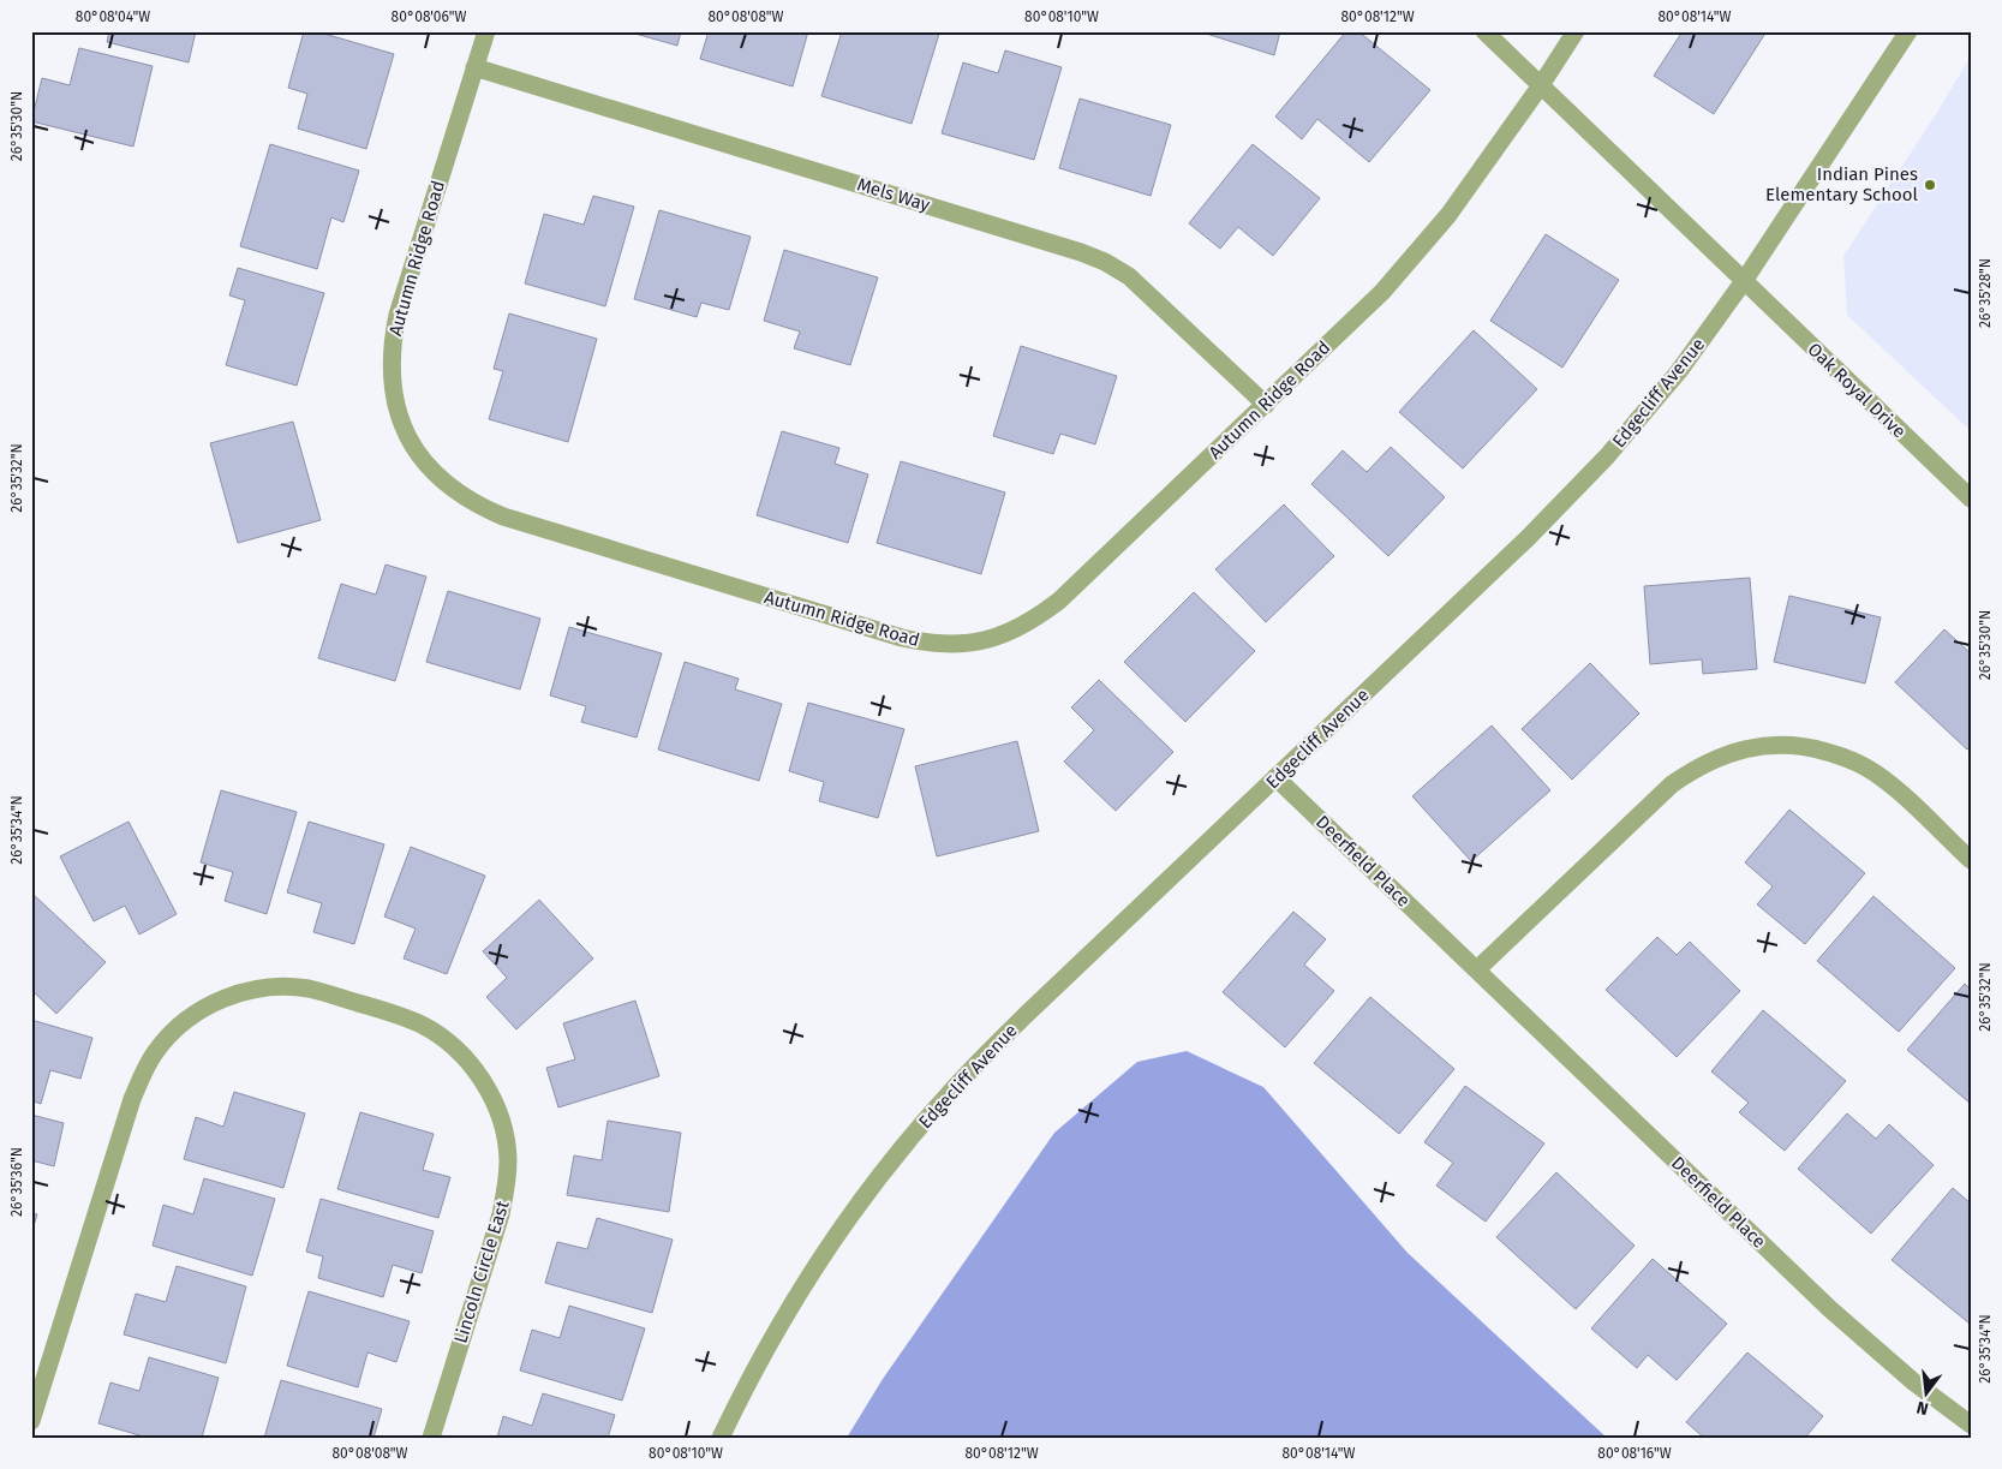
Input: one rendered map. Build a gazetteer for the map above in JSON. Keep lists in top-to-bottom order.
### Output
{
  "streets": {
    "street": [
      "Mels Way",
      "Autumn Ridge Road",
      "Oak Royal Drive",
      "Edgecliff Avenue",
      "Deerfield Place",
      "Lincoln Circle East"
    ]
  },
  "crossings": [
    ["Mels Way", "Autumn Ridge Road"],
    ["Oak Royal Drive", "Edgecliff Avenue"],
    ["Edgecliff Avenue", "Deerfield Place"]
  ],
  "places": ["Indian Pines Elementary School"],
  "north": "bottom",
  "coordinates": [
    "80°08'04\"W",
    "80°08'06\"W",
    "80°08'08\"W",
    "80°08'10\"W",
    "80°08'12\"W",
    "80°08'14\"W",
    "26°35'30\"N",
    "26°35'28\"N",
    "26°35'32\"N",
    "26°35'34\"N",
    "26°35'36\"N",
    "80°08'16\"W"
  ]
}
